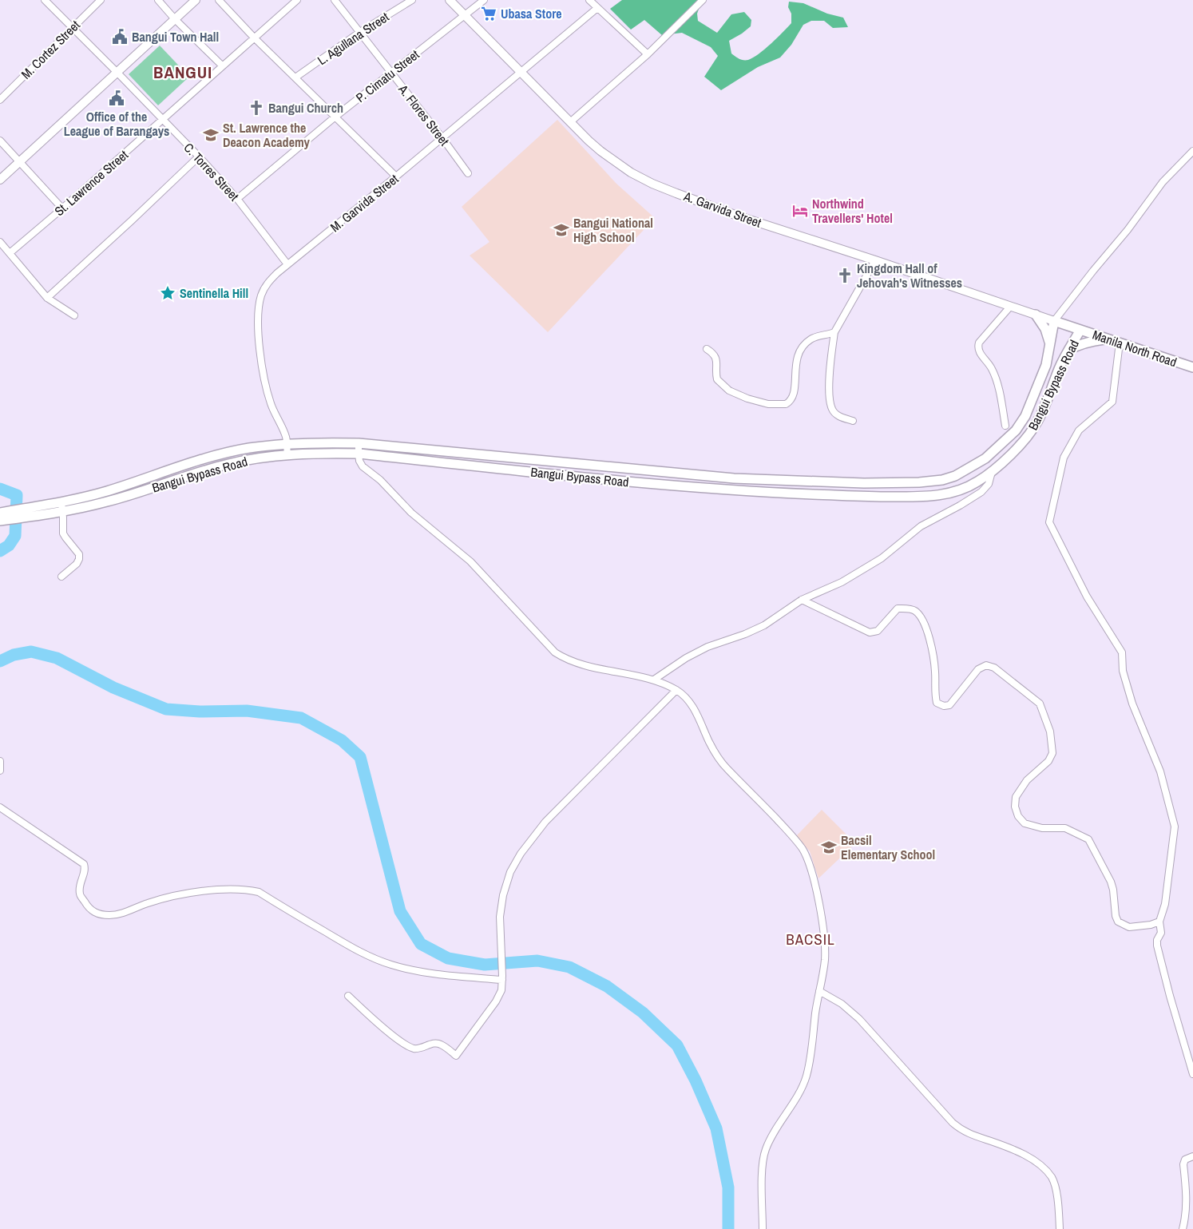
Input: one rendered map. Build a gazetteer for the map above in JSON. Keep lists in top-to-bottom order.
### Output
{
  "streets": {
    "highway": ["Manila North Road", "Bangui Bypass Road"],
    "main road": ["A. Garvida Street"],
    "street": [
      "L. Agullana Street",
      "M. Cortez Street",
      "P. Cimatu Street",
      "A. Flores Street",
      "C. Torres Street",
      "St. Lawrence Street",
      "M. Garvida Street"
    ]
  },
  "crossings": [
    ["L. Agullana Street", "A. Flores Street"],
    ["M. Cortez Street", "C. Torres Street"],
    ["P. Cimatu Street", "A. Flores Street"],
    ["P. Cimatu Street", "C. Torres Street"],
    ["P. Cimatu Street", "A. Garvida Street"],
    ["A. Flores Street", "M. Garvida Street"],
    ["C. Torres Street", "St. Lawrence Street"],
    ["C. Torres Street", "M. Garvida Street"],
    ["M. Garvida Street", "A. Garvida Street"],
    ["M. Garvida Street", "Bangui Bypass Road"],
    ["A. Garvida Street", "Manila North Road"],
    ["A. Garvida Street", "Bangui Bypass Road"],
    ["Manila North Road", "Bangui Bypass Road"]
  ],
  "districts": ["BANGUI", "BACSIL"],
  "places": {
    "supermarket": ["Ubasa Store"],
    "public building": ["Bangui Town Hall", "Office of the League of Barangays"],
    "church": ["Bangui Church", "Kingdom Hall of Jehovah's Witnesses"],
    "school or university": ["St. Lawrence the Deacon Academy", "Bangui National High School", "Bacsil Elementary School"],
    "hotel": ["Northwind Travellers' Hotel"],
    "place": ["Sentinella Hill"]
  }
}
